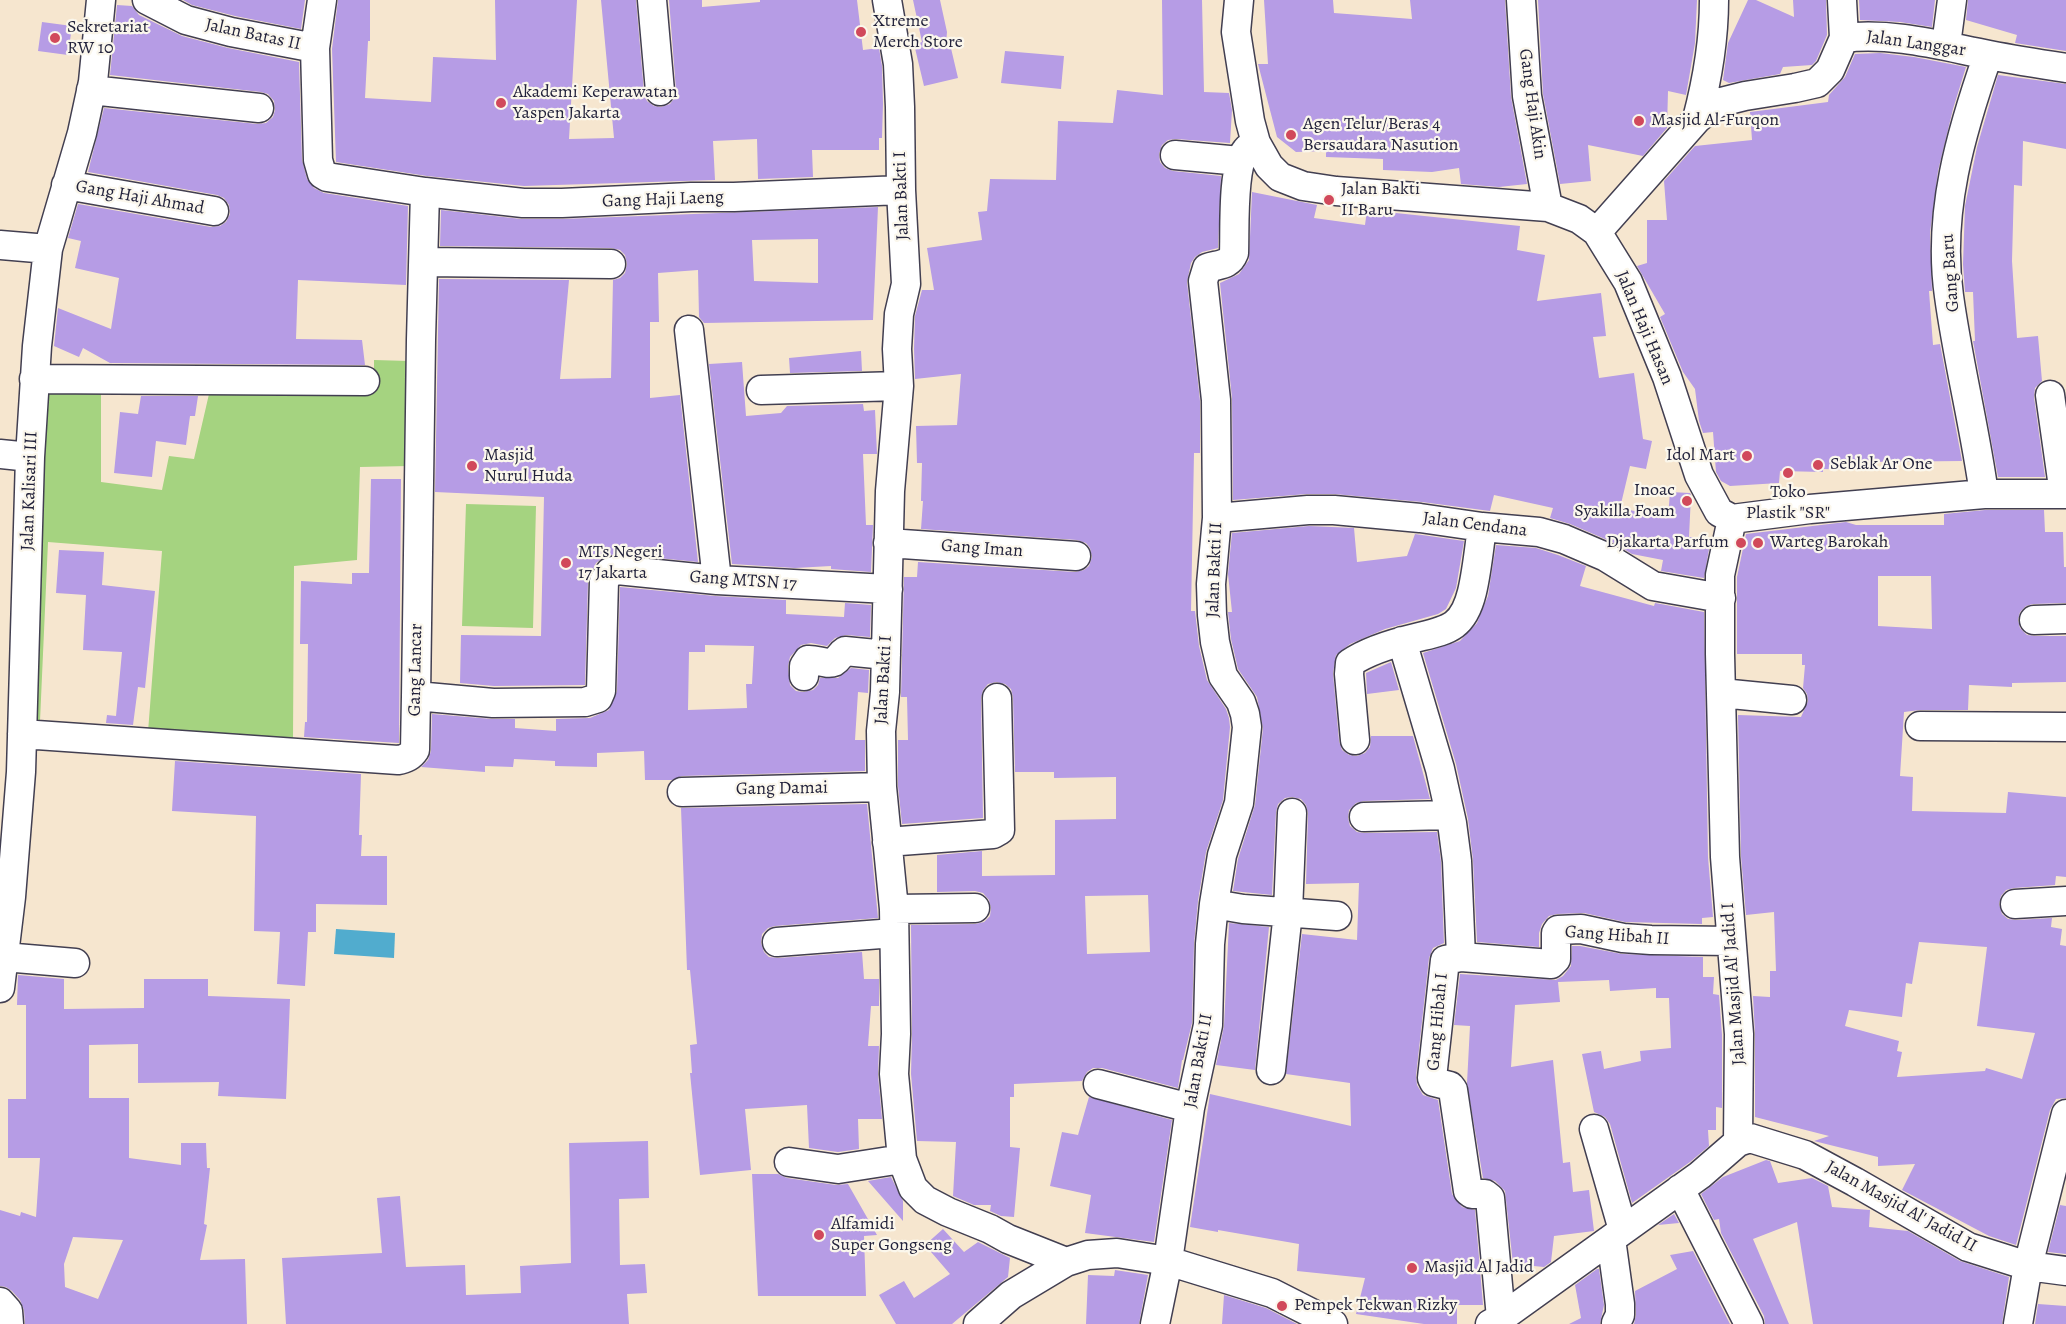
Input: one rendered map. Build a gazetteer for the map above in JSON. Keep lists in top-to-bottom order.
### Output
{
  "streets": {
    "street": [
      "Jalan Batas II",
      "Jalan Langgar",
      "Gang Haji Akin",
      "Jalan Bakti I",
      "Gang Haji Ahmad",
      "Gang Haji Laeng",
      "Gang Baru",
      "Jalan Haji Hasan",
      "Jalan Kalisari III",
      "Jalan Cendana",
      "Gang Iman",
      "Jalan Bakti II",
      "Gang MTSN 17",
      "Gang Lancar",
      "Gang Damai",
      "Gang Hibah II",
      "Jalan Masjid Al' Jadid I",
      "Gang Hibah I",
      "Jalan Masjid Al' Jadid II"
    ]
  },
  "crossings": [
    ["Jalan Batas II", "Gang Haji Laeng"],
    ["Jalan Langgar", "Gang Baru"],
    ["Jalan Langgar", "Jalan Haji Hasan"],
    ["Gang Haji Akin", "Jalan Haji Hasan"],
    ["Jalan Bakti I", "Gang Haji Laeng"],
    ["Jalan Bakti I", "Gang Iman"],
    ["Jalan Bakti I", "Gang MTSN 17"],
    ["Jalan Bakti I", "Gang Damai"],
    ["Gang Haji Ahmad", "Jalan Kalisari III"],
    ["Gang Haji Laeng", "Gang Lancar"],
    ["Jalan Haji Hasan", "Jalan Bakti II"],
    ["Jalan Haji Hasan", "Jalan Masjid Al' Jadid I"],
    ["Jalan Kalisari III", "Gang Lancar"],
    ["Jalan Cendana", "Jalan Bakti II"],
    ["Jalan Cendana", "Jalan Masjid Al' Jadid I"],
    ["Gang MTSN 17", "Gang Lancar"],
    ["Gang Hibah II", "Jalan Masjid Al' Jadid I"],
    ["Gang Hibah II", "Gang Hibah I"],
    ["Jalan Masjid Al' Jadid I", "Jalan Masjid Al' Jadid II"]
  ],
  "places": [
    "Xtreme Merch Store",
    "Sekretariat RW 10",
    "Akademi Keperawatan Yaspen Jakarta",
    "Masjid Al-Furqon",
    "Agen Telur/Beras 4 Bersaudara Nasution",
    "Jalan Bakti II Baru",
    "Idol Mart",
    "Seblak Ar One",
    "Masjid Nurul Huda",
    "Toko Plastik \"SR\"",
    "Inoac Syakilla Foam",
    "Djakarta Parfum",
    "Warteg Barokah",
    "MTs Negeri 17 Jakarta",
    "Alfamidi Super Gongseng",
    "Masjid Al Jadid",
    "Pempek Tekwan Rizky"
  ]
}
